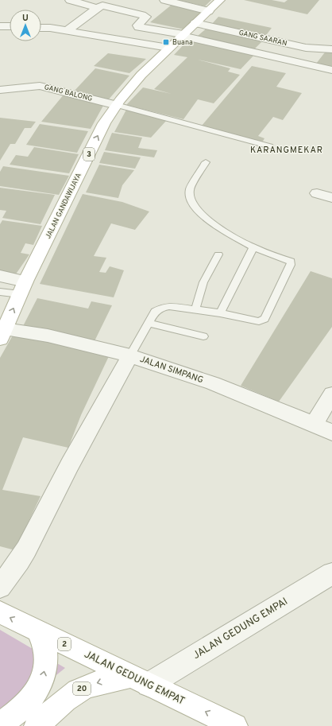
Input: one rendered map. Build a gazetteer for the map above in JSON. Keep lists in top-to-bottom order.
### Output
{
  "streets": {
    "main road": [
      "3",
      "JALAN GANDAWIJAYA",
      "2",
      "JALAN GEDUNG EMPAT",
      "20"
    ],
    "street": [
      "GANG SAARAN",
      "GANG BALONG",
      "JALAN SIMPANG",
      "JALAN GEDUNG EMPAI"
    ]
  },
  "crossings": [
    ["GANG SAARAN", "JALAN GANDAWIJAYA"],
    ["GANG BALONG", "JALAN GANDAWIJAYA"],
    ["JALAN GANDAWIJAYA", "JALAN SIMPANG"],
    ["JALAN GEDUNG EMPAI", "JALAN GEDUNG EMPAT"],
    ["JALAN GEDUNG EMPAI", "20"],
    ["JALAN GEDUNG EMPAT", "20"]
  ],
  "one_way": ["JALAN GANDAWIJAYA", "JALAN GEDUNG EMPAT"],
  "districts": ["KARANGMEKAR"],
  "places": {
    "transit": ["Buana"]
  },
  "north": "top"
}
